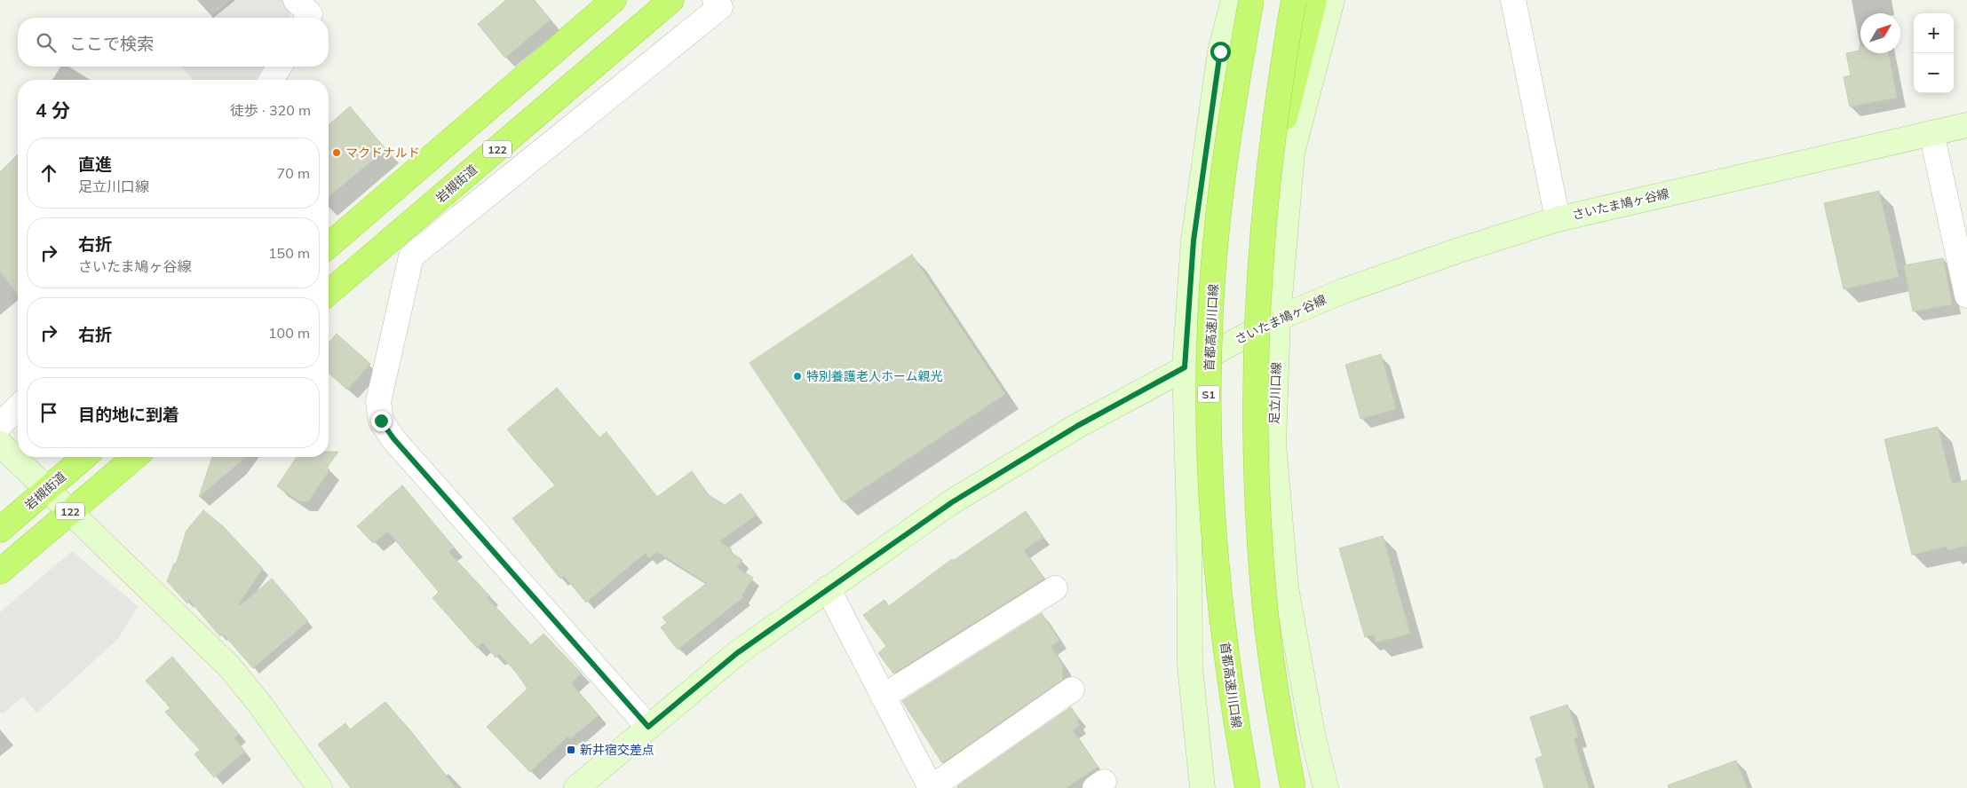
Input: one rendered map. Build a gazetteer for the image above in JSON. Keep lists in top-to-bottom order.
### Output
{
  "streets": {
    "highway": [
      "122",
      "岩槻街道",
      "首都高速川口線",
      "S1"
    ],
    "main road": ["さいたま鳩ヶ谷線", "足立川口線"]
  },
  "crossings": [
    ["さいたま鳩ヶ谷線", "足立川口線"]
  ],
  "places": {
    "other": ["マクドナルド", "特別養護老人ホーム親光"],
    "transit": ["新井宿交差点"]
  },
  "north": "top right",
  "page": {
    "map_buttons": ["+", "−"],
    "search": "ここで検索",
    "heading": ["4 分", "徒歩 · 320 m"],
    "list": [
      ["直進", "足立川口線", "70 m"],
      ["右折", "さいたま鳩ヶ谷線", "150 m"],
      ["右折", "100 m"],
      "目的地に到着"
    ]
  }
}
